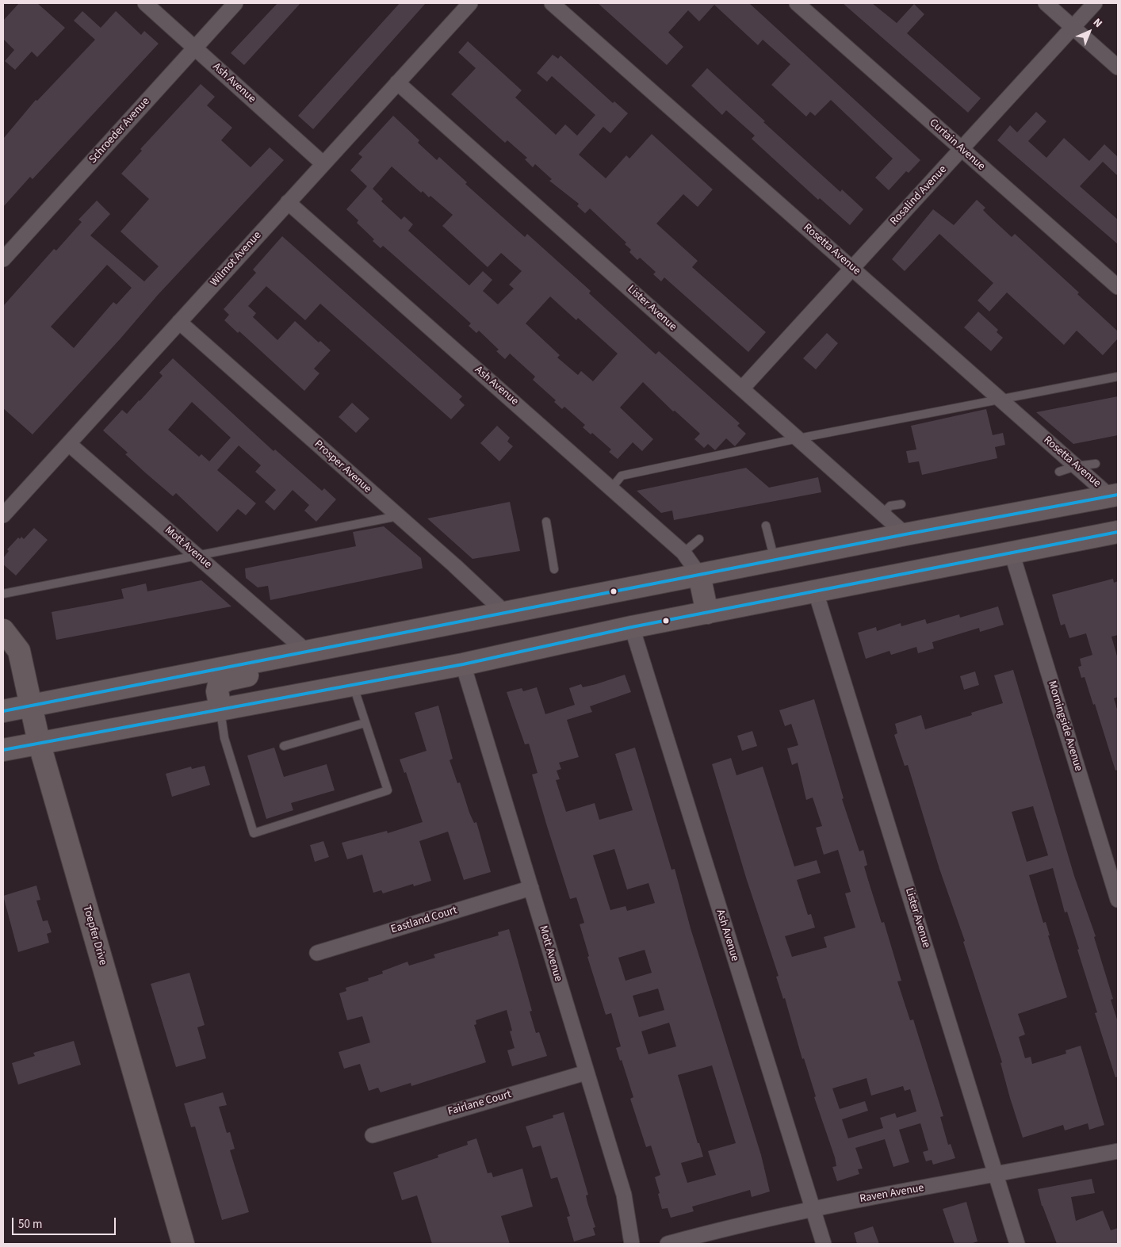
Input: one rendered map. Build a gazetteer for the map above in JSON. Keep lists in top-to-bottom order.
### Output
{
  "streets": {
    "street": [
      "Ash Avenue",
      "Schroeder Avenue",
      "Curtain Avenue",
      "Rosalind Avenue",
      "Rosetta Avenue",
      "Wilmot Avenue",
      "Lister Avenue",
      "Prosper Avenue",
      "Mott Avenue",
      "Morningside Avenue",
      "Eastland Court",
      "Toepfer Drive",
      "Fairlane Court",
      "Raven Avenue"
    ]
  },
  "crossings": [
    ["Ash Avenue", "Schroeder Avenue"],
    ["Ash Avenue", "Wilmot Avenue"],
    ["Ash Avenue", "Raven Avenue"],
    ["Curtain Avenue", "Rosalind Avenue"],
    ["Rosalind Avenue", "Rosetta Avenue"],
    ["Rosalind Avenue", "Lister Avenue"],
    ["Wilmot Avenue", "Lister Avenue"],
    ["Wilmot Avenue", "Prosper Avenue"],
    ["Wilmot Avenue", "Mott Avenue"],
    ["Lister Avenue", "Raven Avenue"],
    ["Mott Avenue", "Eastland Court"],
    ["Mott Avenue", "Fairlane Court"]
  ],
  "scale_bar": "50 m",
  "north": "top right"
}
